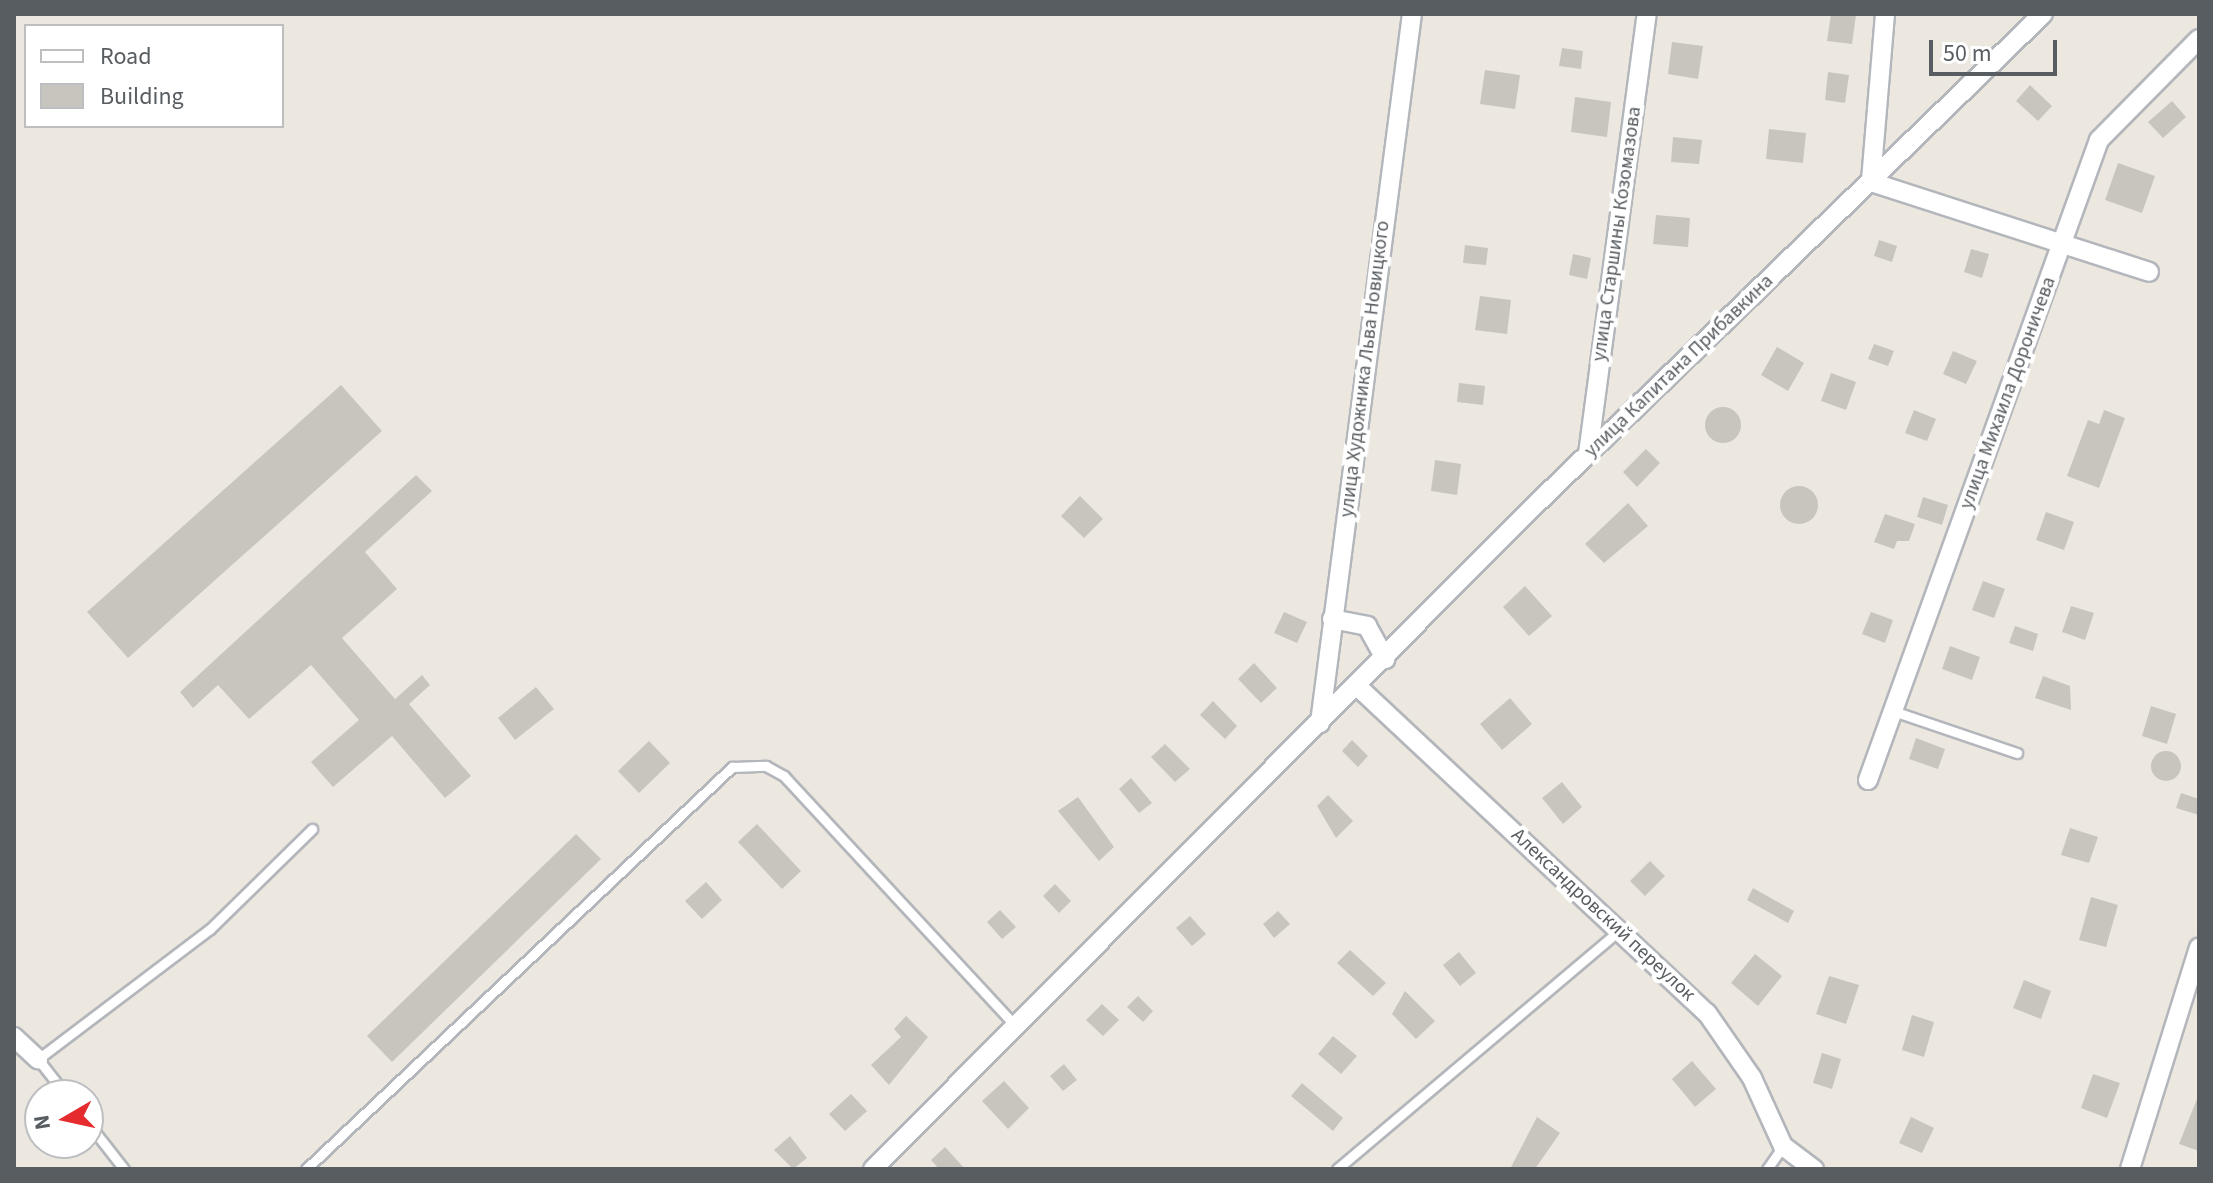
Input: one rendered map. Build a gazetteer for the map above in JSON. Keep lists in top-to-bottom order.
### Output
{
  "streets": {
    "street": [
      "улица Старшины Козомазова",
      "улица Капитана Прибавкина",
      "улица Художника Льва Новицкого",
      "улица Михаила Дороничева",
      "Александровский переулок"
    ]
  },
  "crossings": [
    ["улица Старшины Козомазова", "улица Капитана Прибавкина"],
    ["улица Капитана Прибавкина", "улица Художника Льва Новицкого"],
    ["улица Капитана Прибавкина", "Александровский переулок"]
  ],
  "legend": ["Road", "Building"],
  "scale_bar": "50 m",
  "north": "left"
}
